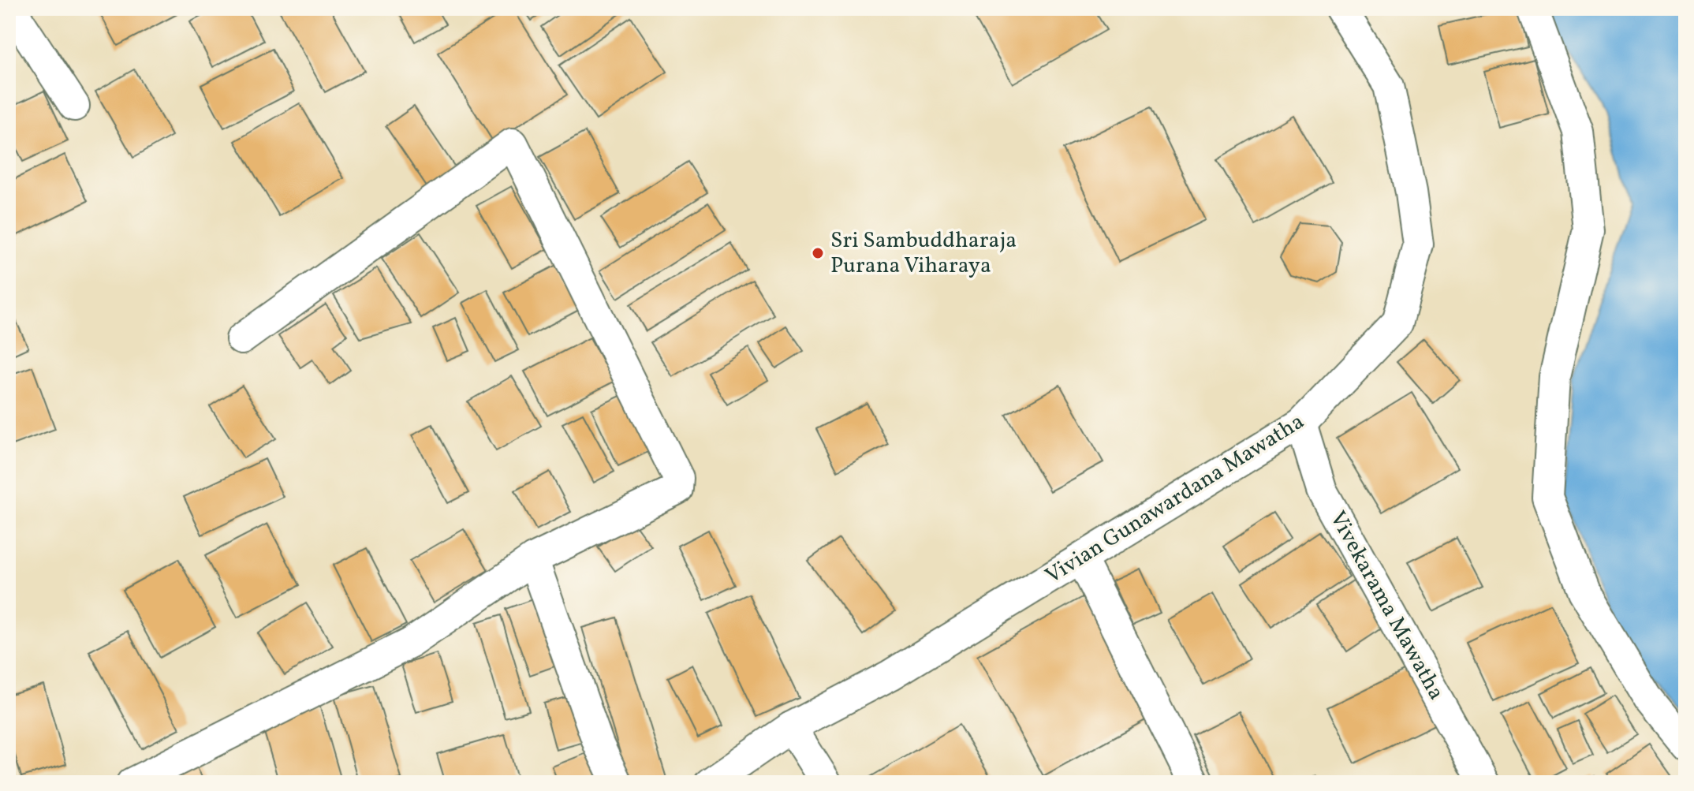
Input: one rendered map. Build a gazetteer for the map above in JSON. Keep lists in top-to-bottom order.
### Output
{
  "streets": {
    "street": ["Vivian Gunawardana Mawatha", "Vivekarama Mawatha"]
  },
  "crossings": [
    ["Vivian Gunawardana Mawatha", "Vivekarama Mawatha"]
  ],
  "places": ["Sri Sambuddharaja Purana Viharaya"]
}
